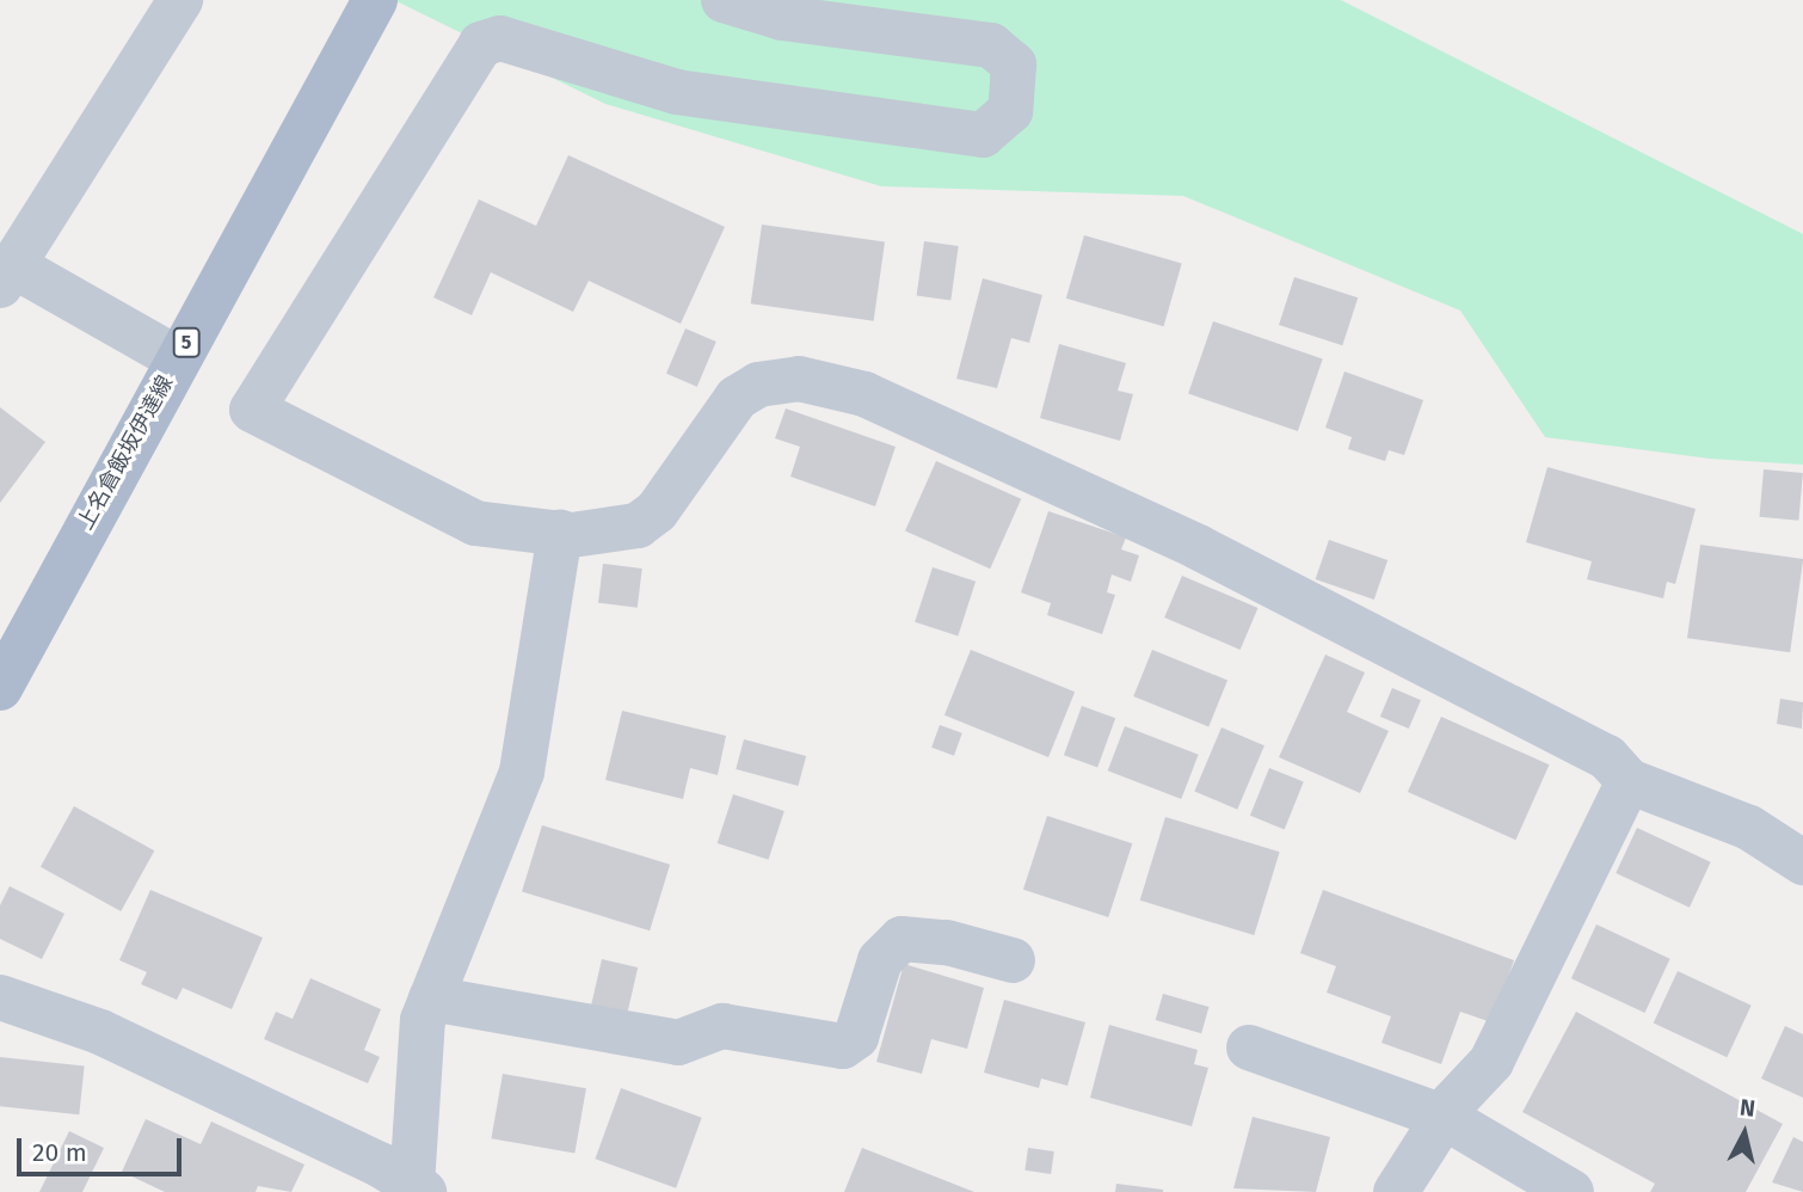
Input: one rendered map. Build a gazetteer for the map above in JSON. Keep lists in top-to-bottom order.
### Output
{
  "streets": {
    "main road": ["5", "上名倉飯坂伊達線"]
  },
  "scale_bar": "20 m",
  "north": "top"
}
